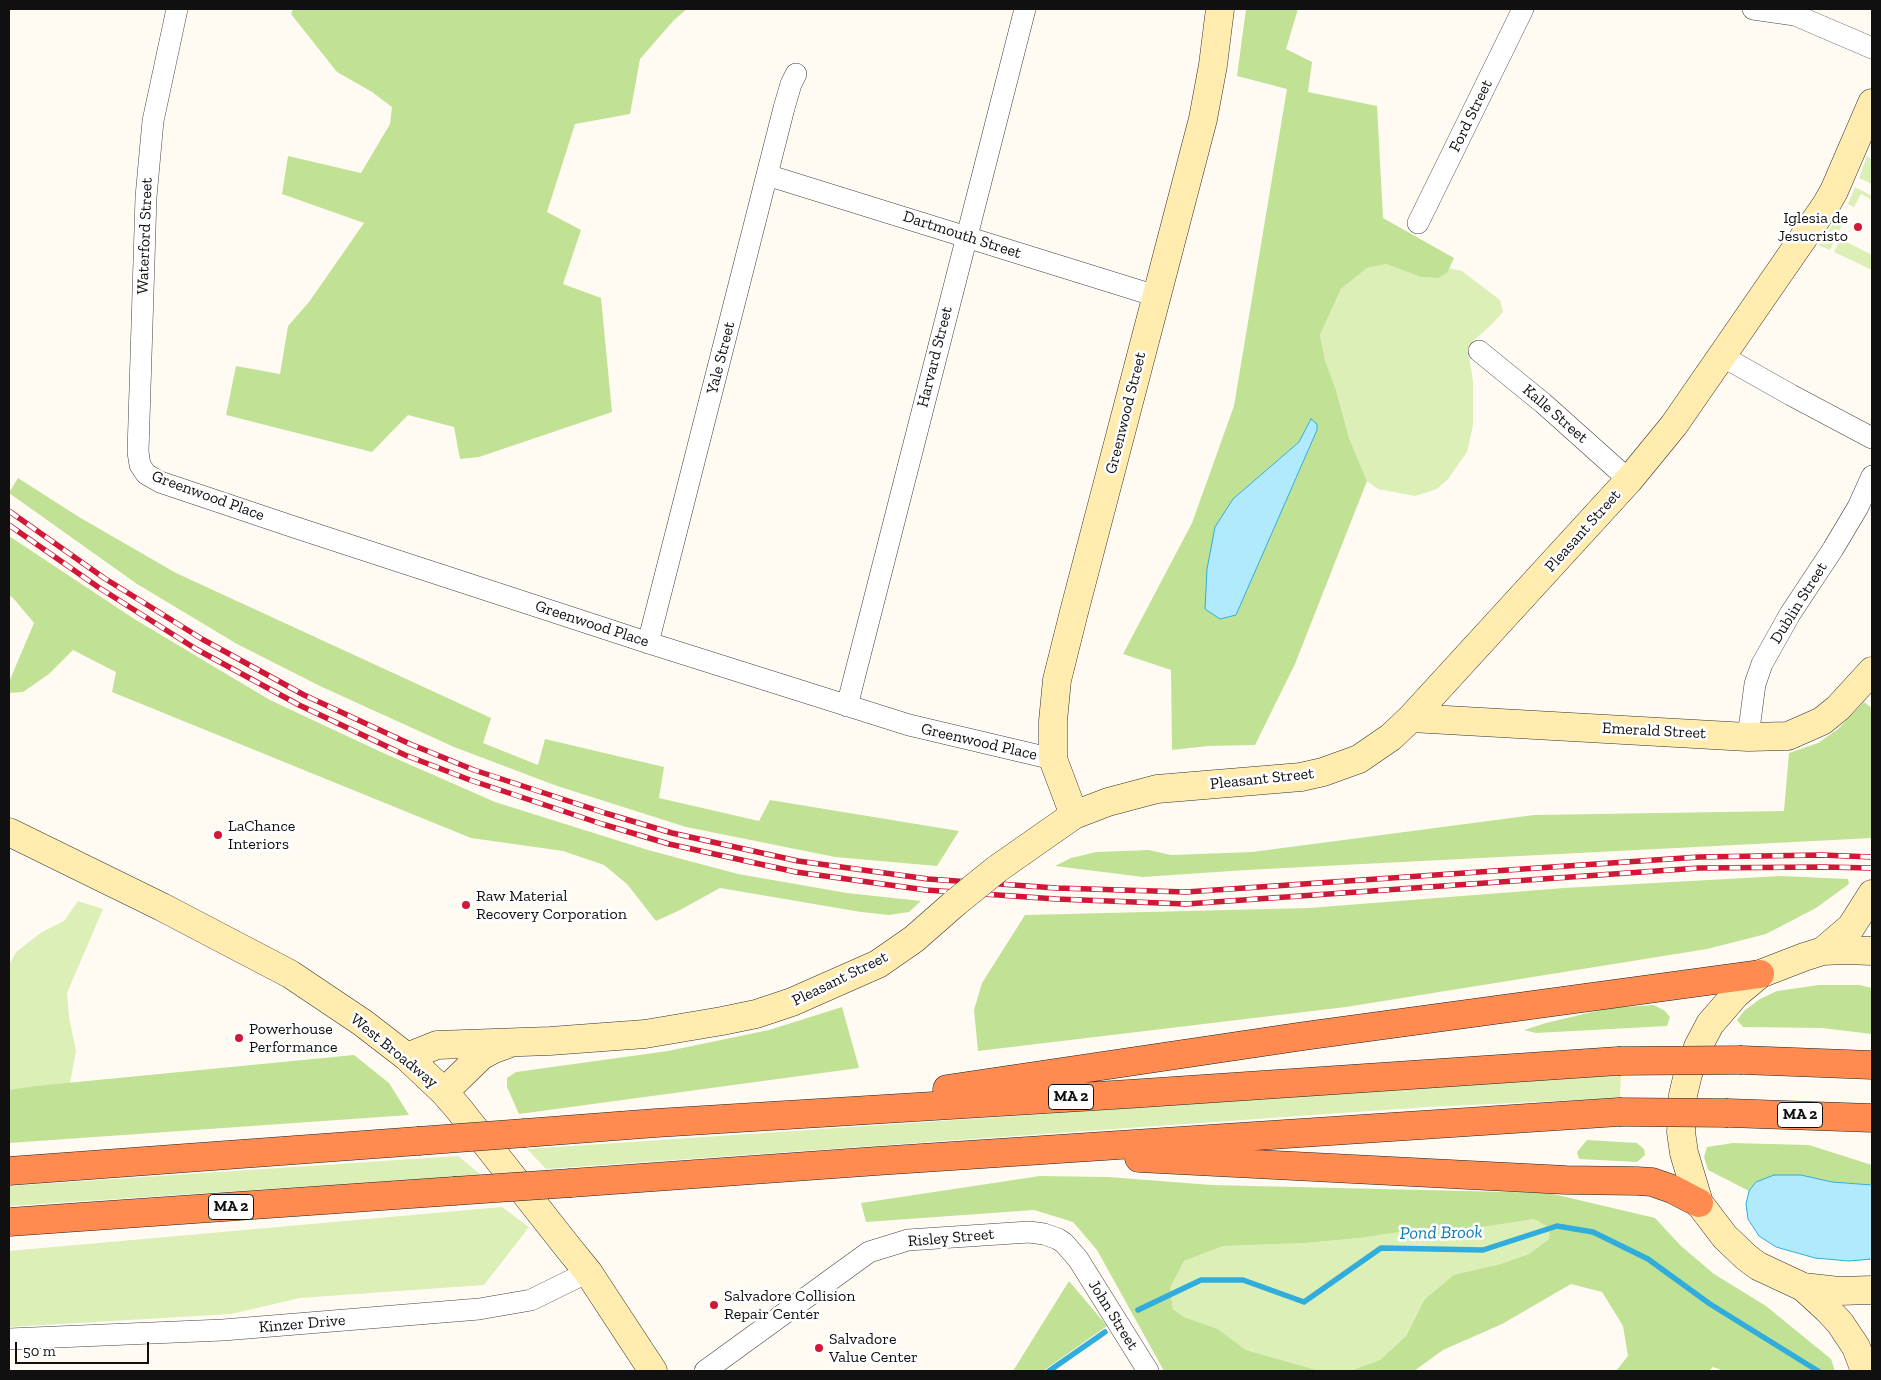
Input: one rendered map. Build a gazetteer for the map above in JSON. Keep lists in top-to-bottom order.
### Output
{
  "streets": {
    "highway": ["MA 2"],
    "street": [
      "Ford Street",
      "Dartmouth Street",
      "Waterford Street",
      "Harvard Street",
      "Yale Street",
      "Greenwood Street",
      "Kalle Street",
      "Greenwood Place",
      "Pleasant Street",
      "Dublin Street",
      "Emerald Street",
      "West Broadway",
      "Risley Street",
      "John Street",
      "Kinzer Drive"
    ]
  },
  "crossings": [
    ["Dartmouth Street", "Harvard Street"],
    ["Dartmouth Street", "Yale Street"],
    ["Dartmouth Street", "Greenwood Street"],
    ["Waterford Street", "Greenwood Place"],
    ["Harvard Street", "Greenwood Place"],
    ["Yale Street", "Greenwood Place"],
    ["Greenwood Street", "Greenwood Place"],
    ["Greenwood Street", "Pleasant Street"],
    ["Kalle Street", "Pleasant Street"],
    ["Pleasant Street", "Emerald Street"],
    ["Pleasant Street", "West Broadway"],
    ["Dublin Street", "Emerald Street"],
    ["West Broadway", "Kinzer Drive"],
    ["Risley Street", "John Street"]
  ],
  "water": ["Pond Brook"],
  "places": [
    "Iglesia de Jesucristo",
    "LaChance Interiors",
    "Raw Material Recovery Corporation",
    "Powerhouse Performance",
    "Salvadore Collision Repair Center",
    "Salvadore Value Center"
  ],
  "scale_bar": "50 m"
}
